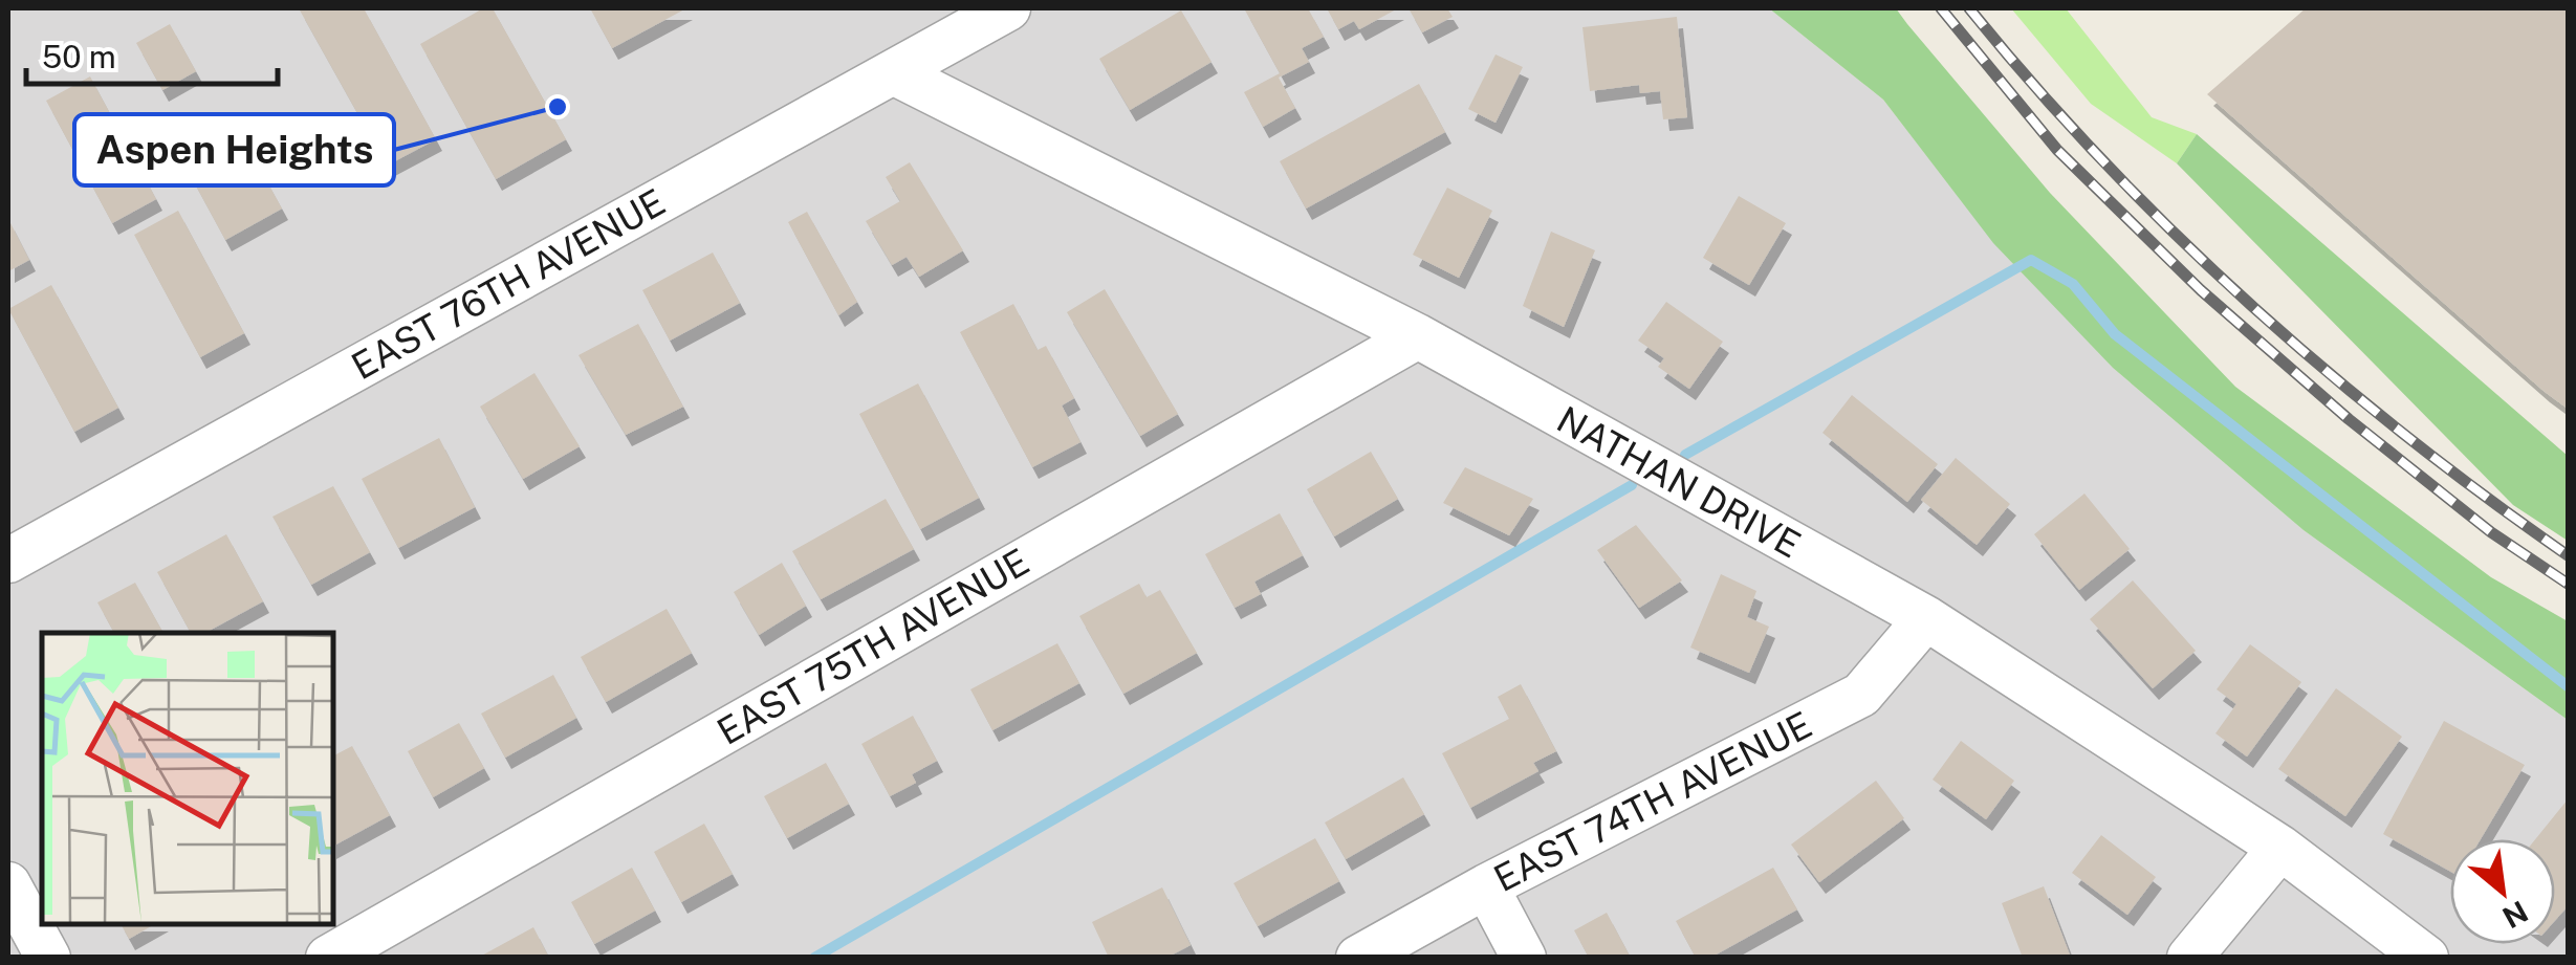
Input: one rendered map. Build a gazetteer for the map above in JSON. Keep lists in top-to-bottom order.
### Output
{
  "streets": {
    "street": [
      "EAST 76TH AVENUE",
      "NATHAN DRIVE",
      "EAST 75TH AVENUE",
      "EAST 74TH AVENUE"
    ]
  },
  "crossings": [
    ["EAST 76TH AVENUE", "NATHAN DRIVE"],
    ["NATHAN DRIVE", "EAST 75TH AVENUE"],
    ["NATHAN DRIVE", "EAST 74TH AVENUE"]
  ],
  "places": ["Aspen Heights"],
  "scale_bar": "50 m",
  "north": "bottom right"
}
